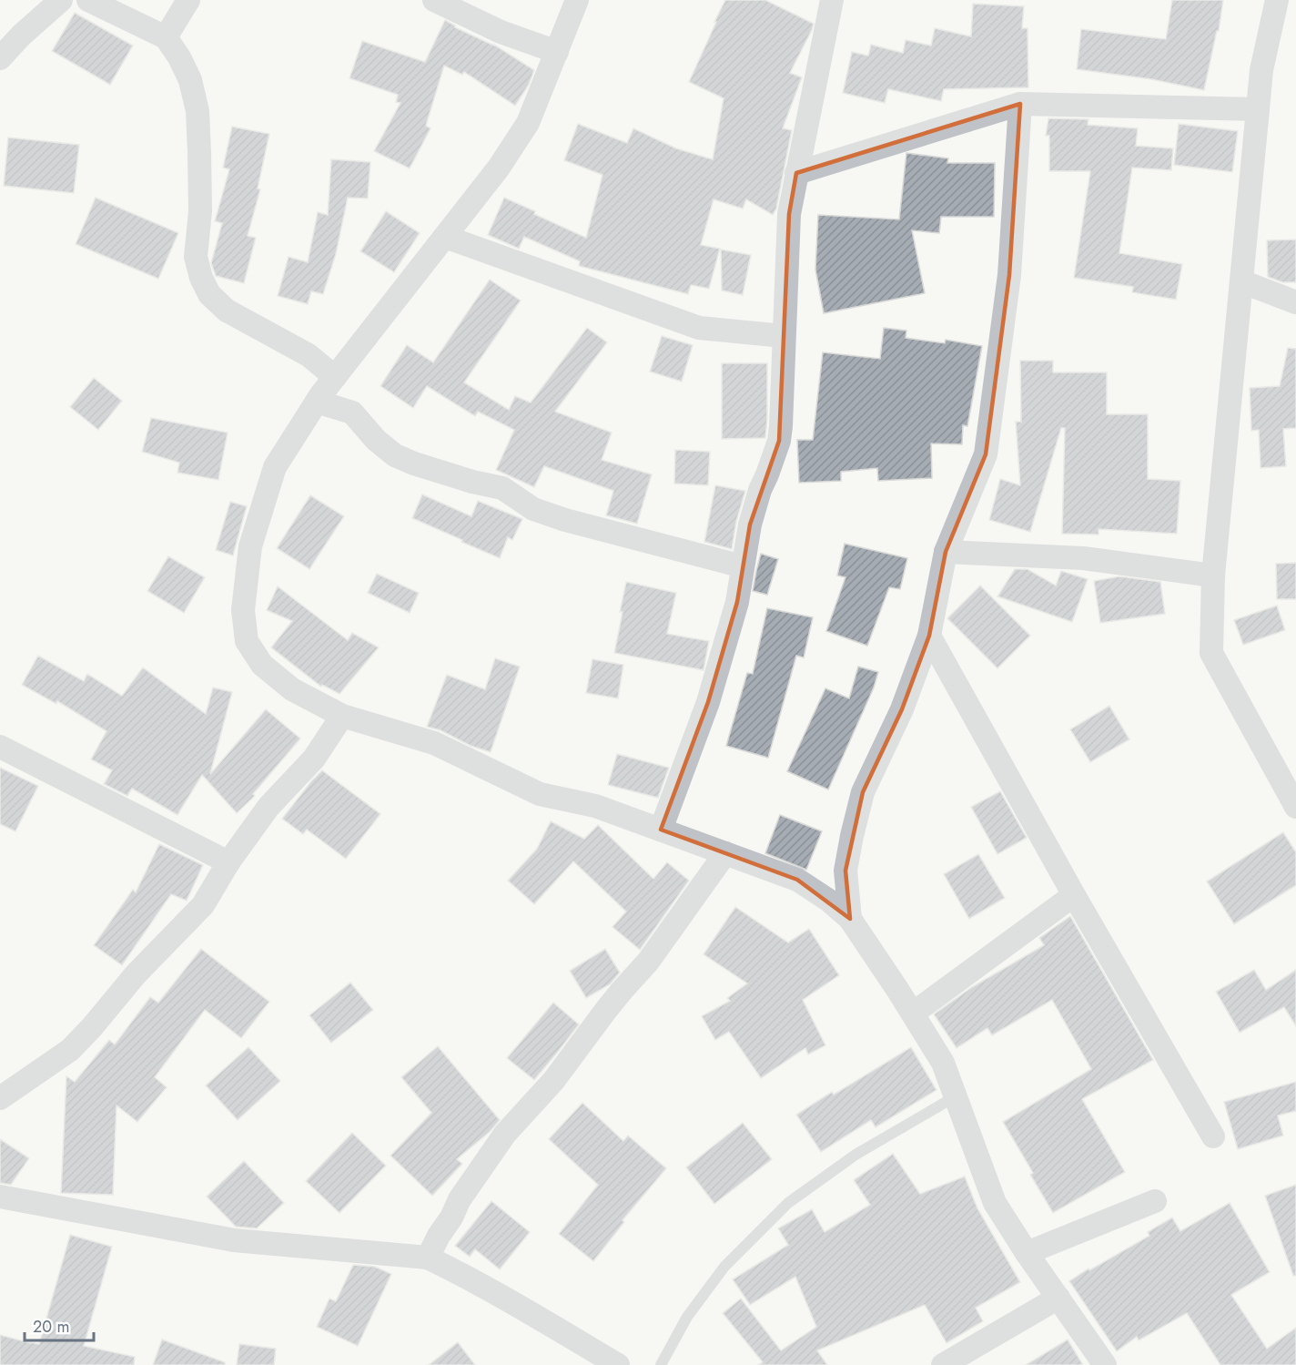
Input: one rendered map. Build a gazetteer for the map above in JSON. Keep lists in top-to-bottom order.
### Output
{
  "scale_bar": "20 m"
}
